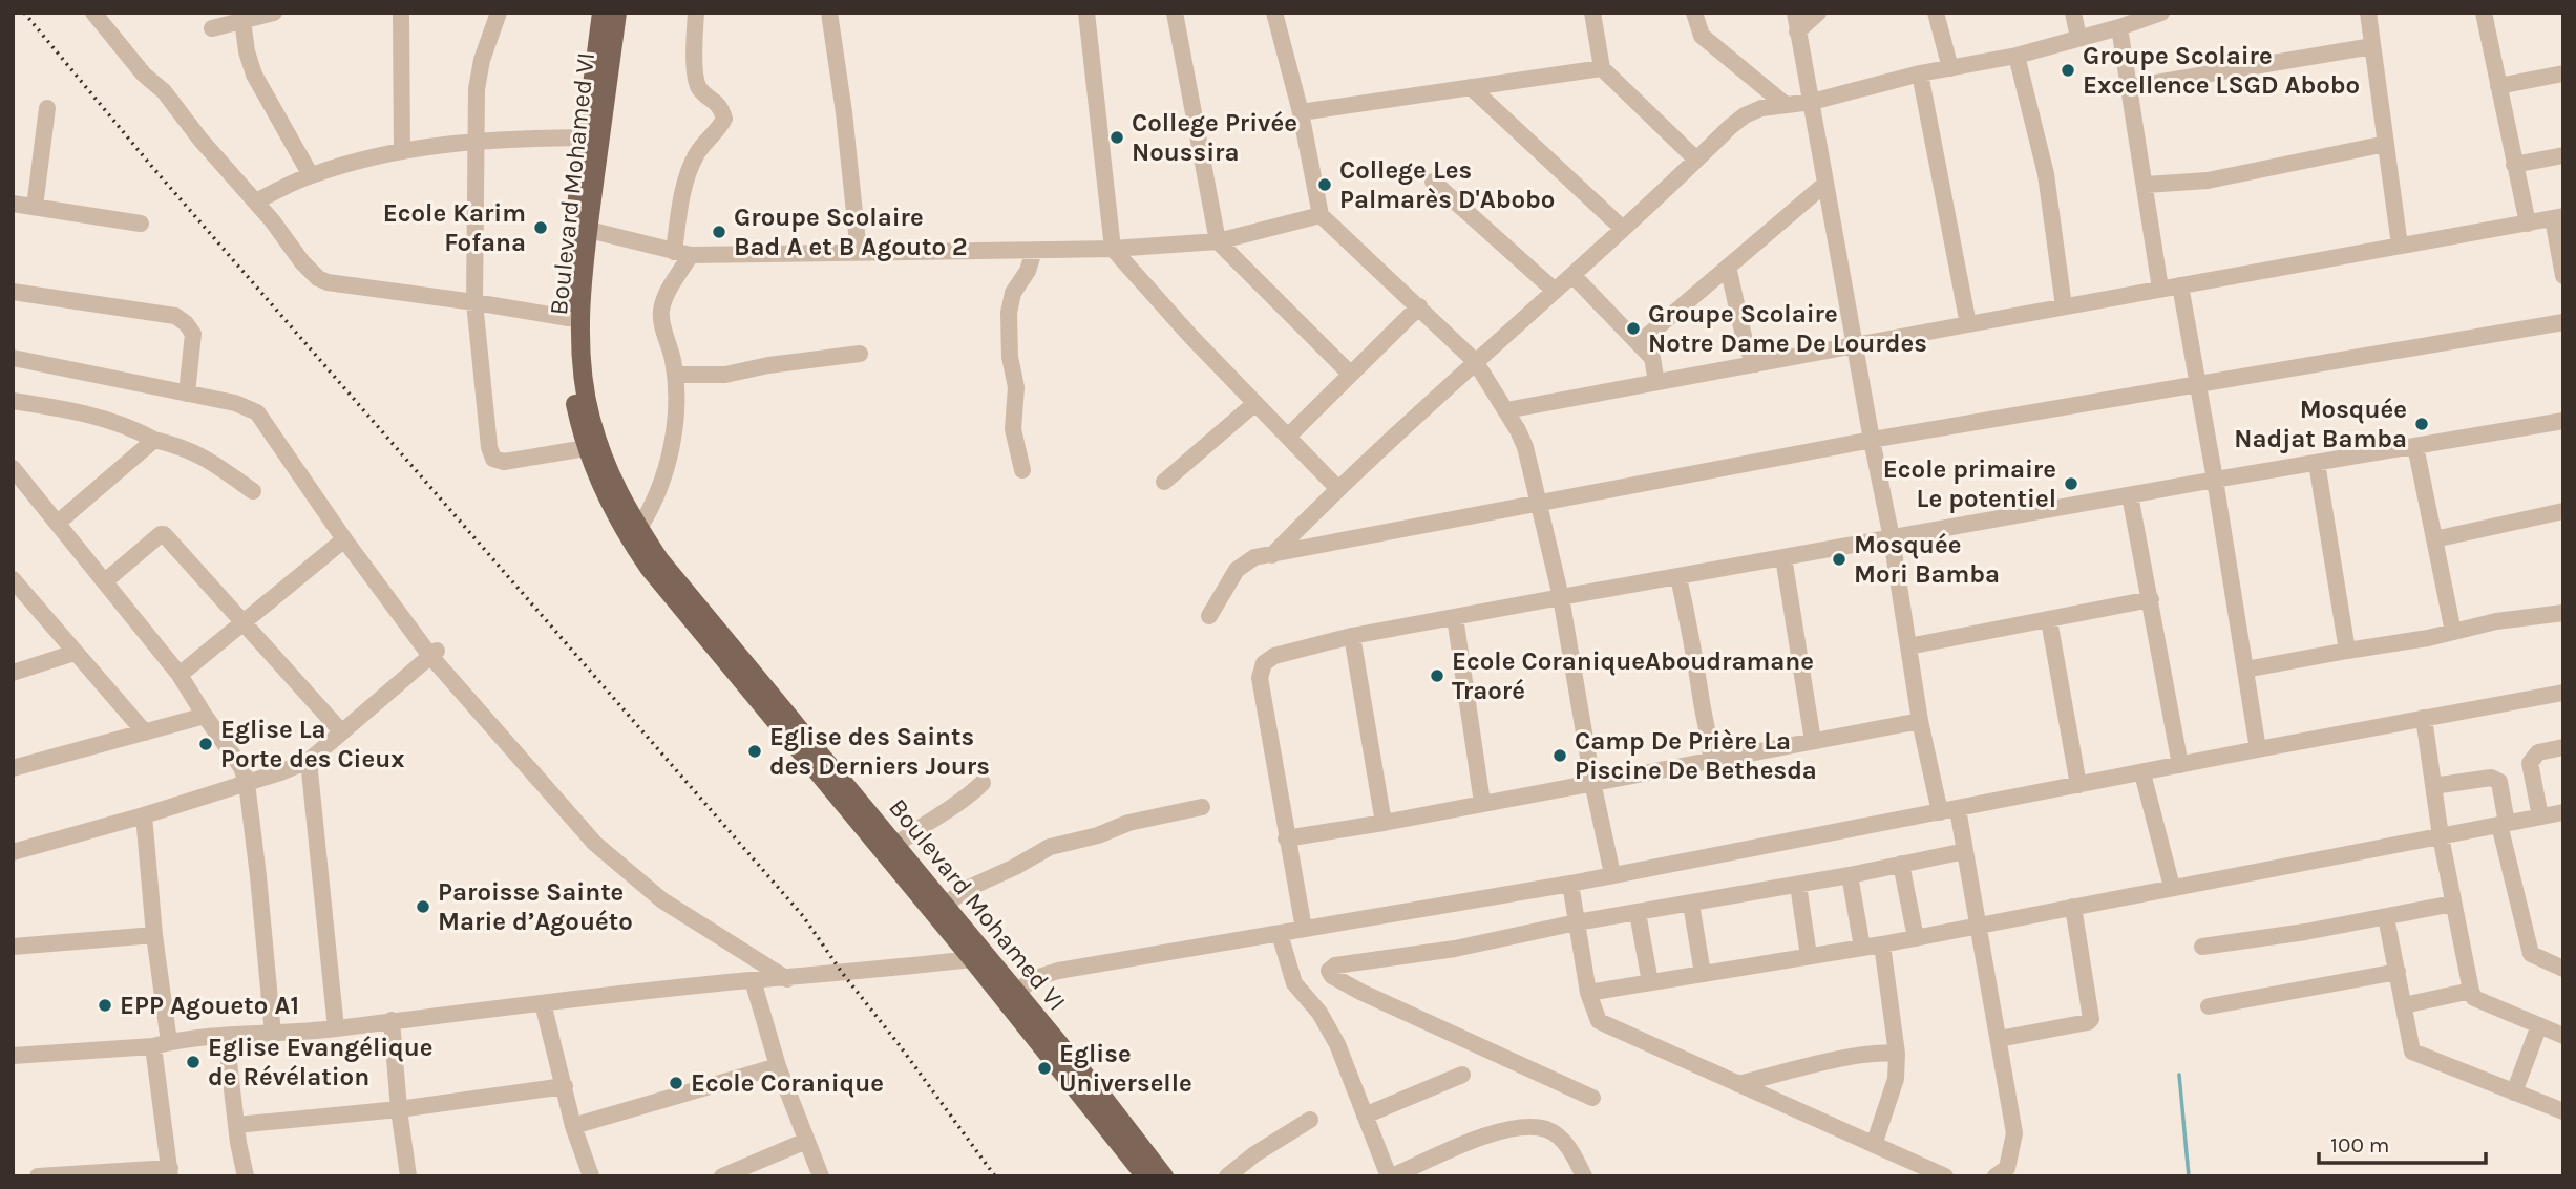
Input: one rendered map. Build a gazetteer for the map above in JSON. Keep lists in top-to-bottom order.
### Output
{
  "streets": {
    "main road": ["Boulevard Mohamed VI"]
  },
  "places": [
    "Groupe Scolaire Excellence LSGD Abobo",
    "College Privée Noussira",
    "College Les Palmarès D'Abobo",
    "Ecole Karim Fofana",
    "Groupe Scolaire Bad A et B Agouto 2",
    "Groupe Scolaire Notre Dame De Lourdes",
    "Mosquée Nadjat Bamba",
    "Ecole primaire Le potentiel",
    "Mosquée Mori Bamba",
    "Ecole CoraniqueAboudramane Traoré",
    "Eglise La Porte des Cieux",
    "Eglise des Saints des Derniers Jours",
    "Camp De Prière La Piscine De Bethesda",
    "Paroisse Sainte Marie d’Agouéto",
    "EPP Agoueto A1",
    "Eglise Evangélique de Révélation",
    "Eglise Universelle",
    "Ecole Coranique"
  ],
  "scale_bar": "100 m"
}
